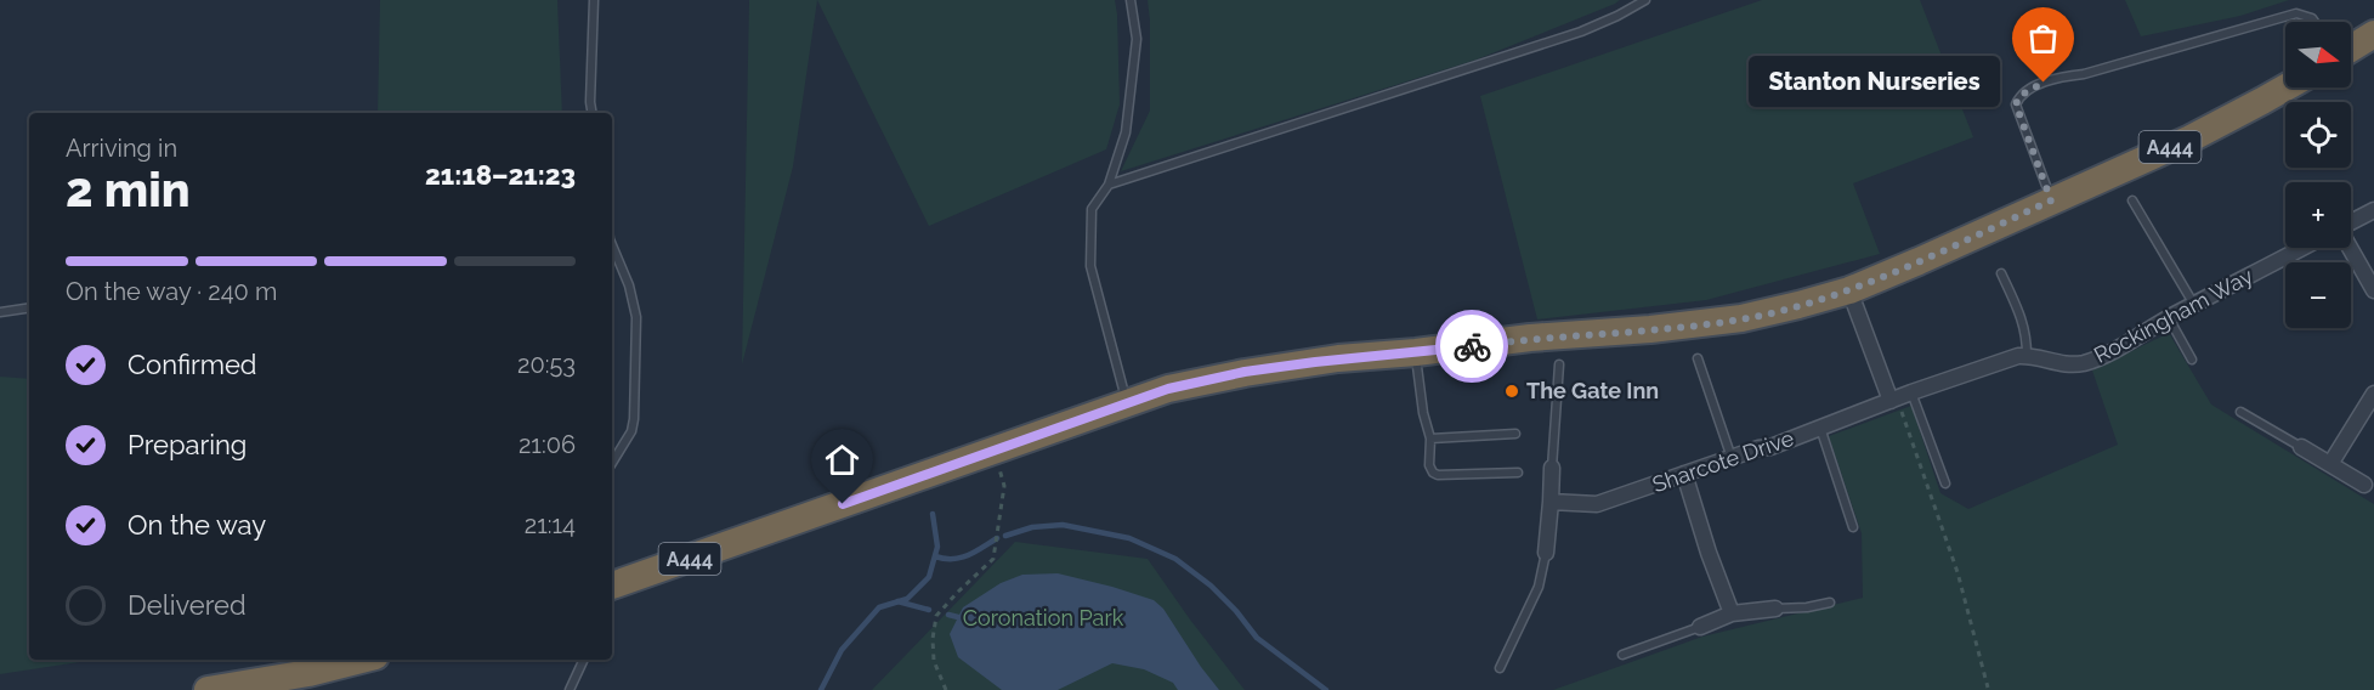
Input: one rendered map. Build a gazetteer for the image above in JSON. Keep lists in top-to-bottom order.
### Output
{
  "streets": {
    "highway": ["A444"],
    "street": ["Rockingham Way", "Sharcote Drive"]
  },
  "parks": ["Coronation Park"],
  "places": ["Stanton Nurseries", "The Gate Inn"],
  "north": "right",
  "page": {
    "map_buttons": ["+", "−"],
    "bubble": "Stanton Nurseries",
    "heading": ["2 min", "Arriving in", "21:18–21:23"],
    "bar": "On the way · 240 m",
    "list": [
      ["Confirmed", "20:53"],
      ["Preparing", "21:06"],
      ["On the way", "21:14"],
      "Delivered"
    ]
  }
}
